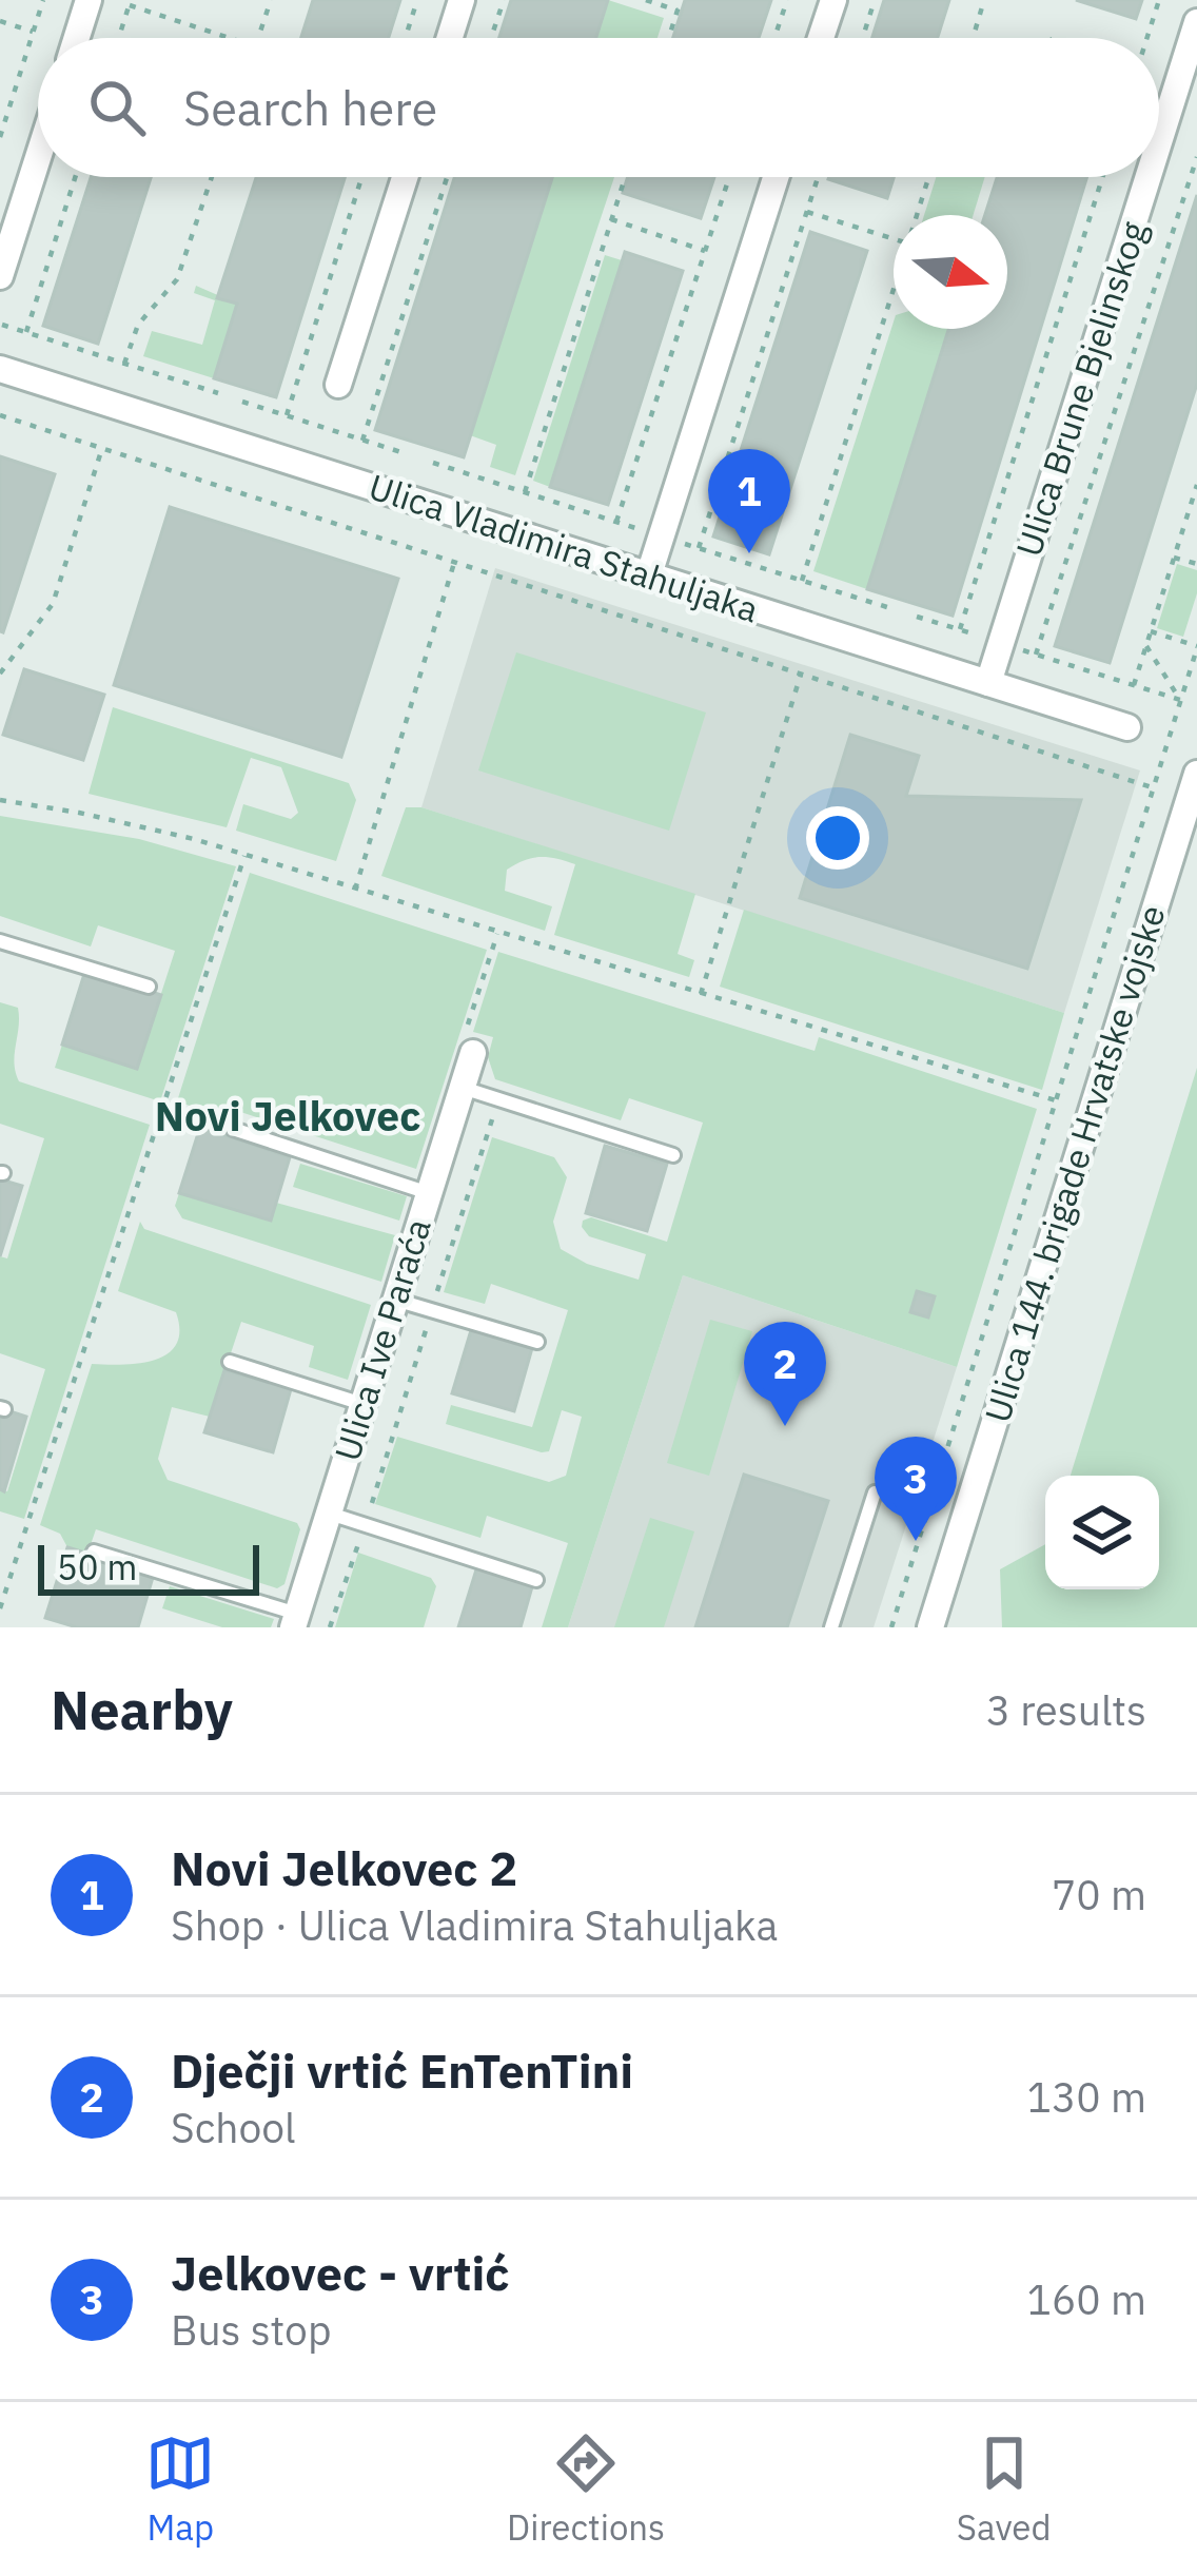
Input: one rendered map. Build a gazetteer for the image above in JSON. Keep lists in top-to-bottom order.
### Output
{
  "streets": {
    "street": [
      "Ulica Brune Bjelinskog",
      "Ulica Vladimira Stahuljaka",
      "Ulica 144. brigade Hrvatske vojske",
      "Ulica Ive Paraća"
    ]
  },
  "crossings": [
    ["Ulica Brune Bjelinskog", "Ulica Vladimira Stahuljaka"]
  ],
  "districts": ["Novi Jelkovec"],
  "scale_bar": "50 m",
  "north": "right",
  "page": {
    "search": "Search here",
    "pins": ["1", "2", "3"],
    "scale": "50 m",
    "heading": ["Nearby", "3 results"],
    "list": [
      {
        "mark": "1",
        "name": "Novi Jelkovec 2",
        "note": "Shop · Ulica Vladimira Stahuljaka",
        "value": "70 m"
      },
      {
        "mark": "2",
        "name": "Dječji vrtić EnTenTini",
        "note": "School",
        "value": "130 m"
      },
      {
        "mark": "3",
        "name": "Jelkovec - vrtić",
        "note": "Bus stop",
        "value": "160 m"
      }
    ],
    "nav": ["Map", "Directions", "Saved"]
  }
}
